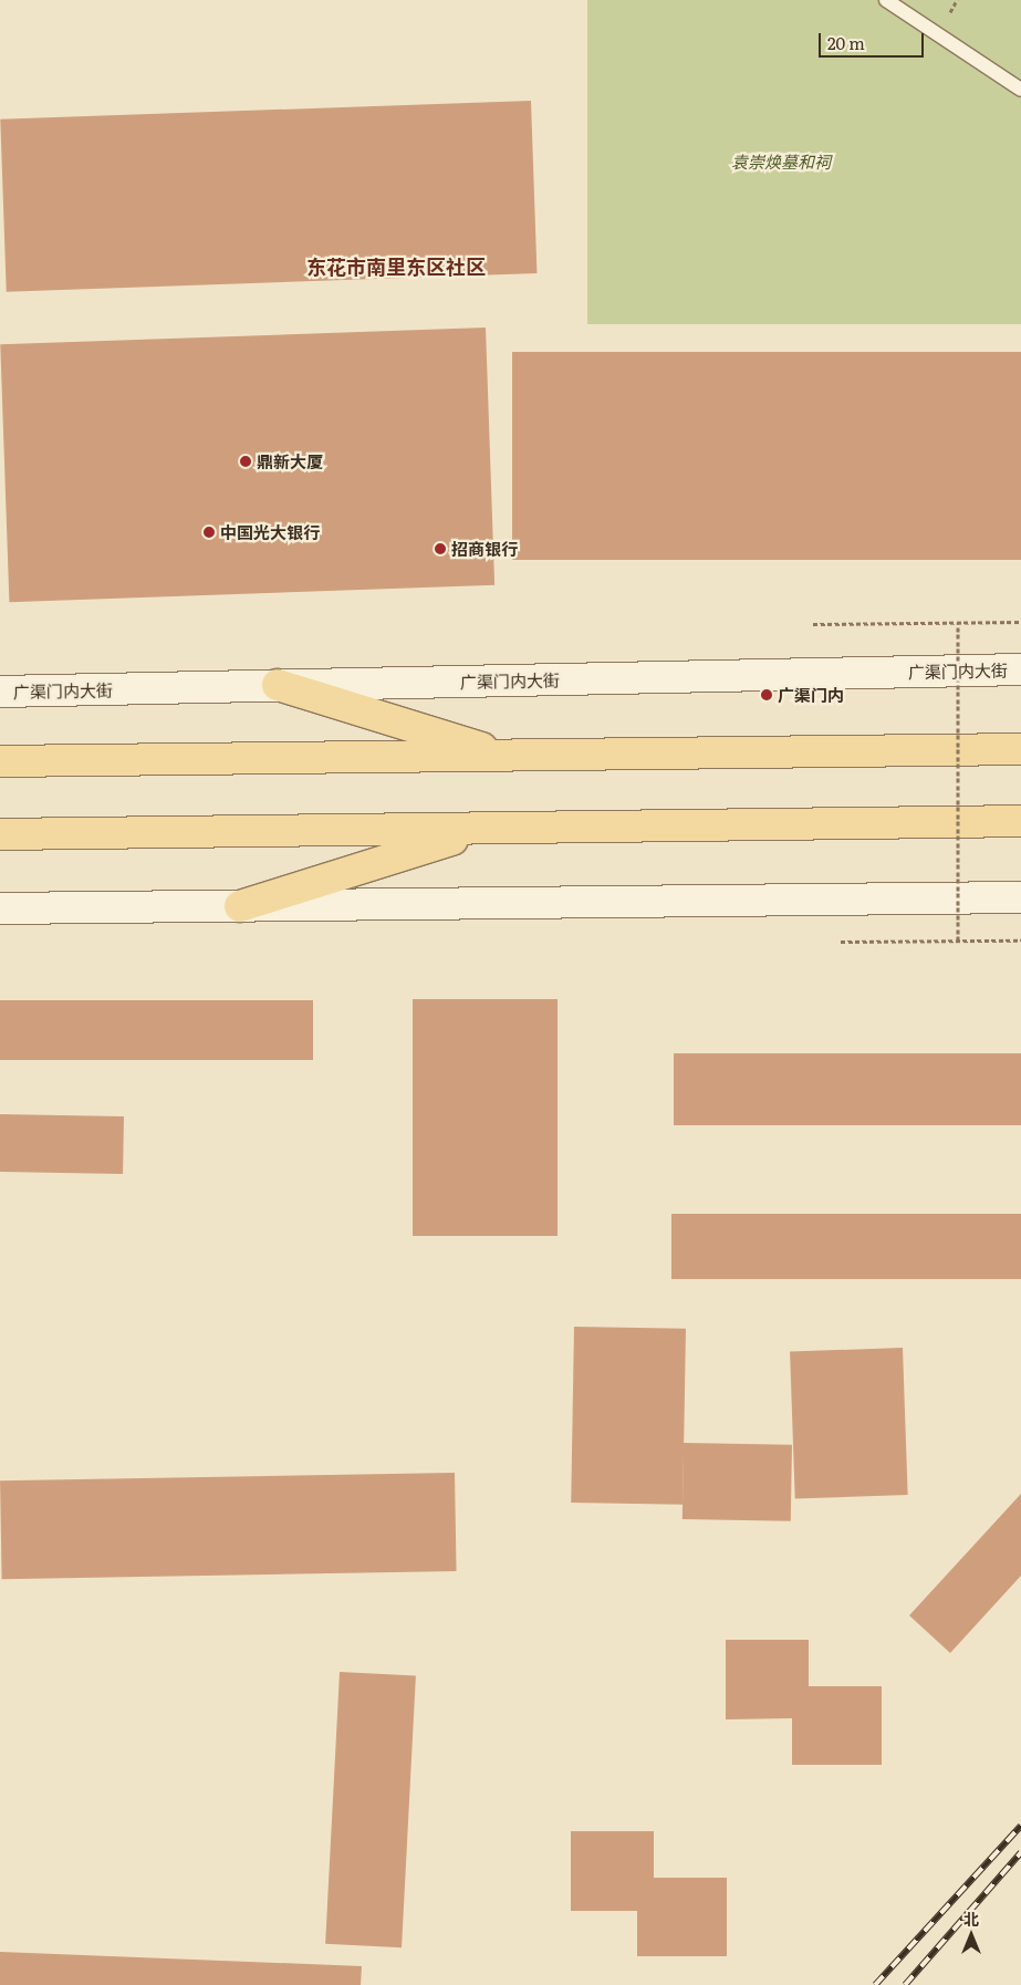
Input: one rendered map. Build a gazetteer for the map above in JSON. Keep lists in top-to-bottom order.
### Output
{
  "streets": {
    "street": ["广渠门内大街"]
  },
  "districts": ["东花市南里东区社区"],
  "parks": ["袁崇焕墓和祠"],
  "places": [
    "鼎新大厦",
    "中国光大银行",
    "招商银行",
    "广渠门内"
  ],
  "scale_bar": "20 m",
  "north": "top"
}
